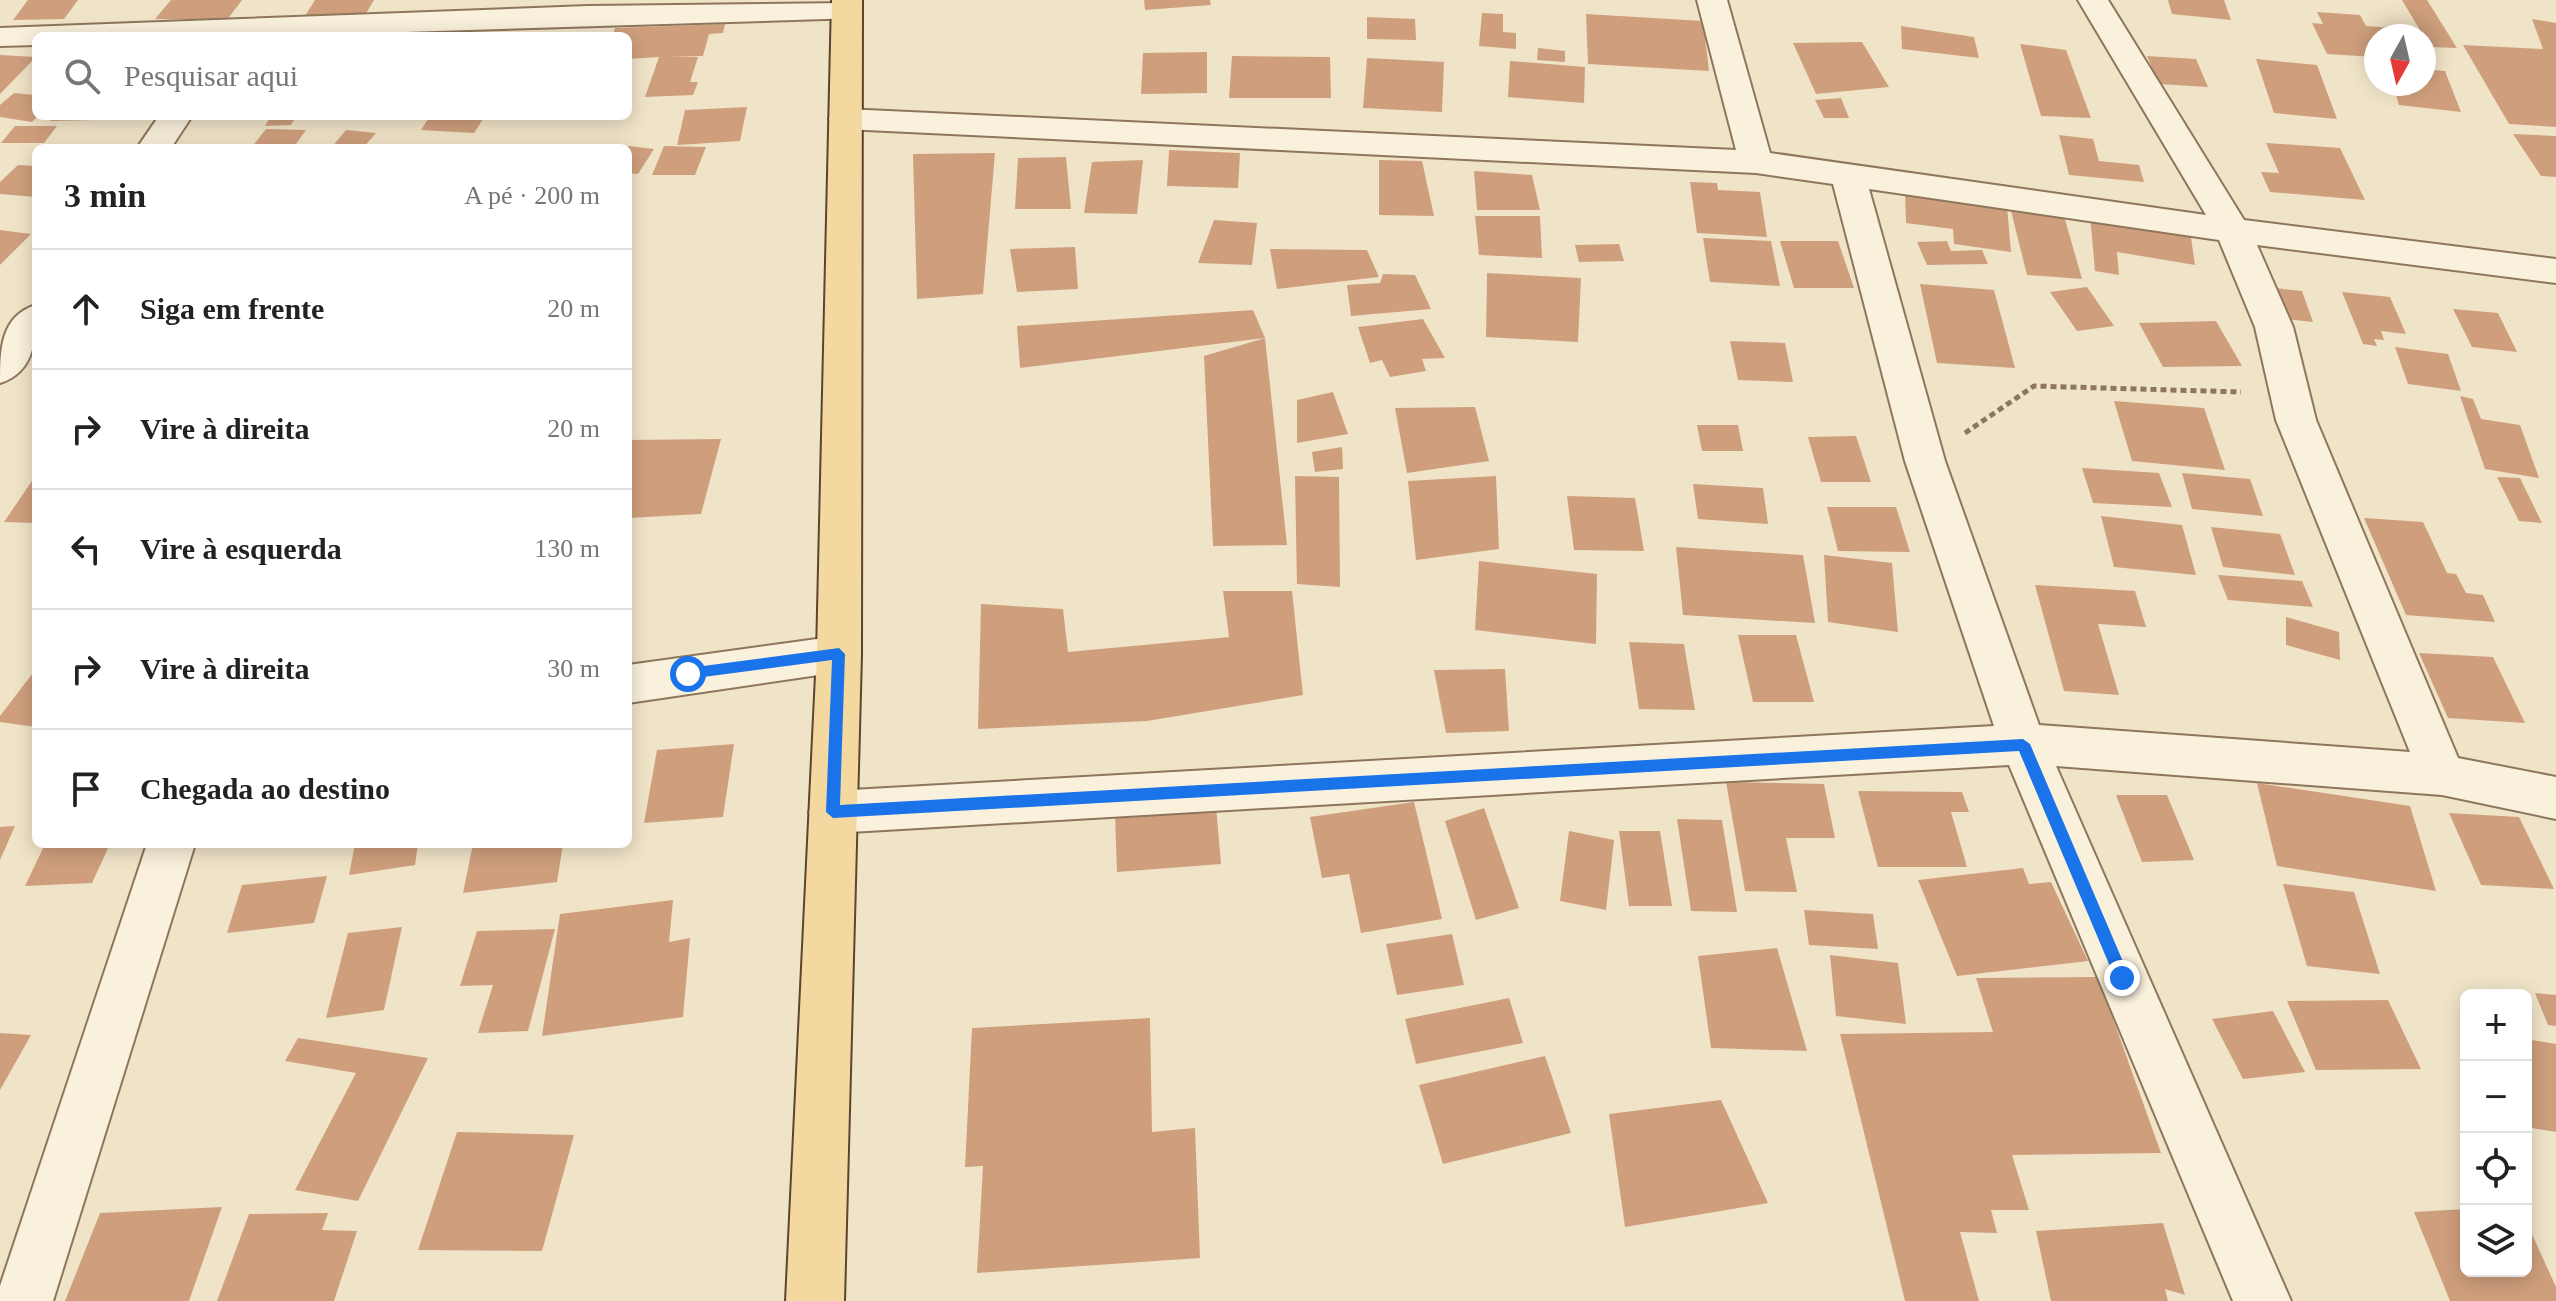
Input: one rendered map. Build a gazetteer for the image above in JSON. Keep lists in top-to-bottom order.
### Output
{
  "north": "bottom",
  "page": {
    "search": "Pesquisar aqui",
    "heading": ["3 min", "A pé · 200 m"],
    "list": [
      ["Siga em frente", "20 m"],
      ["Vire à direita", "20 m"],
      ["Vire à esquerda", "130 m"],
      ["Vire à direita", "30 m"],
      "Chegada ao destino"
    ],
    "map_buttons": ["+", "−"]
  }
}
